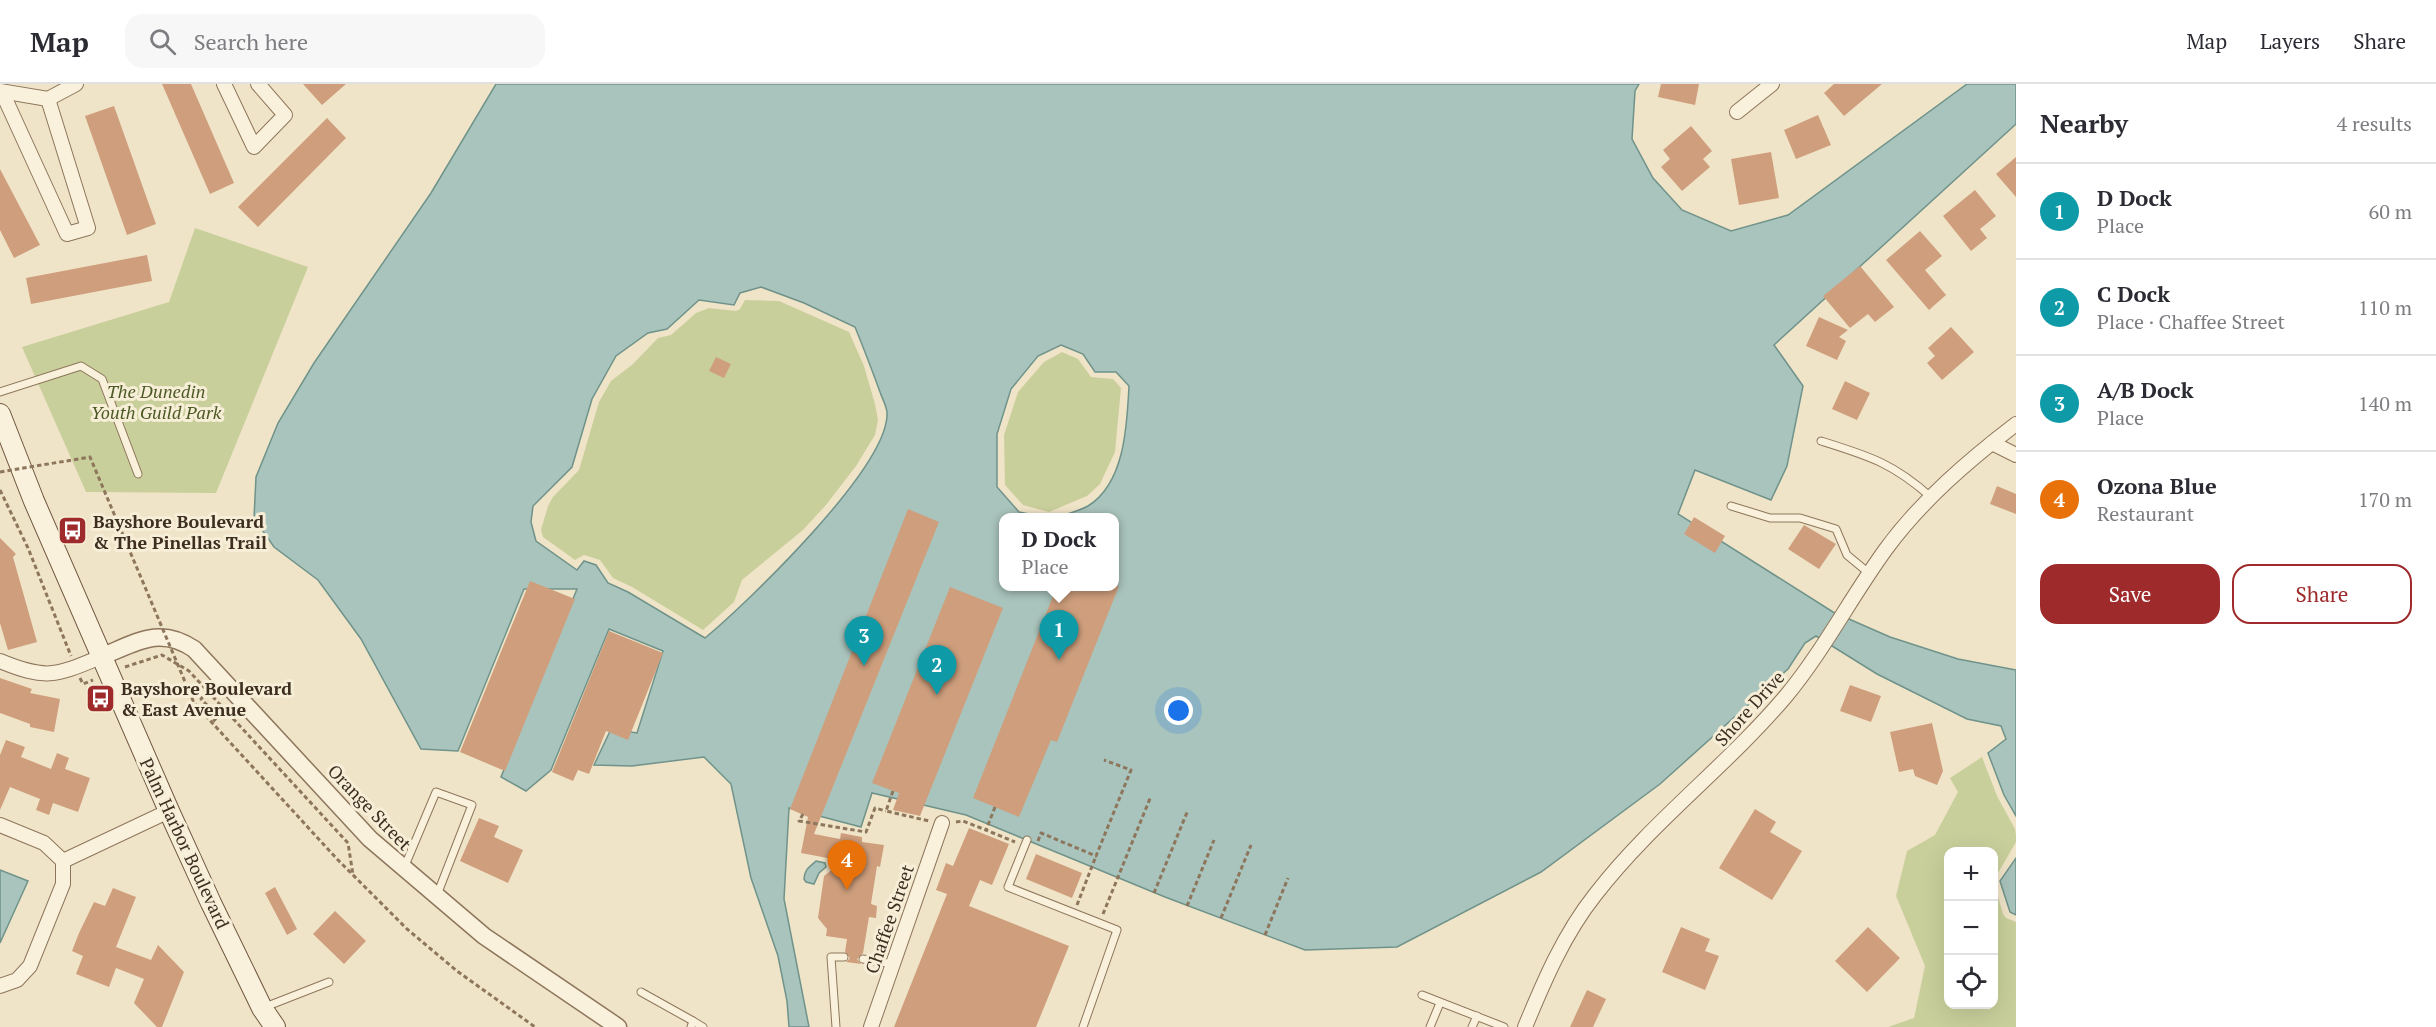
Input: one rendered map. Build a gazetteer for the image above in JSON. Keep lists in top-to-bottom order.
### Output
{
  "streets": {
    "main road": ["Palm Harbor Boulevard"],
    "street": ["Shore Drive", "Orange Street", "Chaffee Street"]
  },
  "crossings": [
    ["Orange Street", "Palm Harbor Boulevard"]
  ],
  "parks": ["The Dunedin Youth Guild Park"],
  "places": {
    "bus stop": ["Bayshore Boulevard & The Pinellas Trail", "Bayshore Boulevard & East Avenue"]
  },
  "page": {
    "header": "Map",
    "search": "Search here",
    "nav": ["Map", "Layers", "Share"],
    "heading": ["Nearby", "4 results"],
    "list": [
      {
        "mark": "1",
        "name": "D Dock",
        "note": "Place",
        "value": "60 m"
      },
      {
        "mark": "2",
        "name": "C Dock",
        "note": "Place · Chaffee Street",
        "value": "110 m"
      },
      {
        "mark": "3",
        "name": "A/B Dock",
        "note": "Place",
        "value": "140 m"
      },
      {
        "mark": "4",
        "name": "Ozona Blue",
        "note": "Restaurant",
        "value": "170 m"
      }
    ],
    "popup": ["D Dock", "Place"],
    "buttons": ["Save", "Share"],
    "pins": [
      "1",
      "3",
      "2",
      "4"
    ],
    "map_buttons": ["+", "−"]
  }
}
